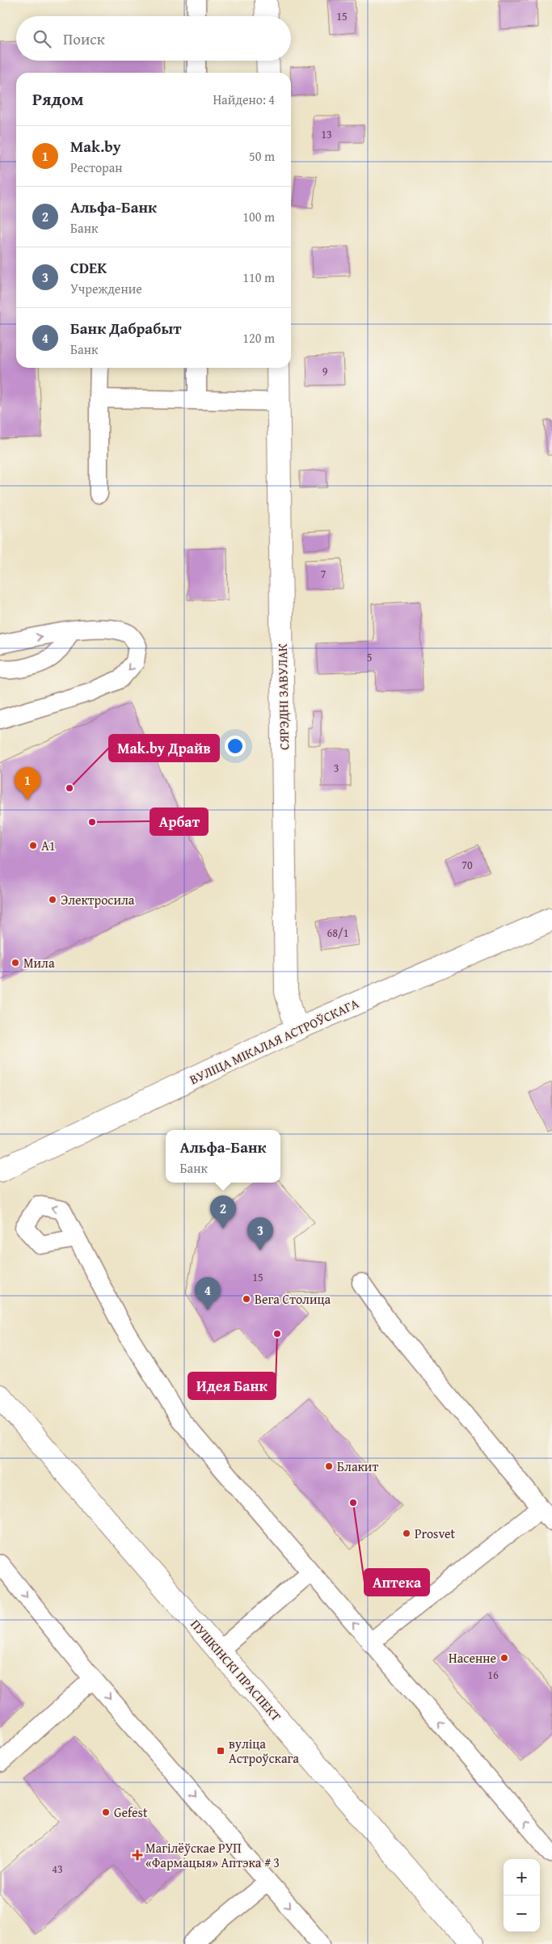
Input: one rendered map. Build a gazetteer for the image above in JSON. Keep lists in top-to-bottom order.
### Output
{
  "streets": {
    "main road": ["СЯРЭДНІ ЗАВУЛАК", "ВУЛІЦА МІКАЛАЯ АСТРОЎСКАГА", "ПУШКІНСКІ ПРАСПЕКТ"]
  },
  "crossings": [
    ["СЯРЭДНІ ЗАВУЛАК", "ВУЛІЦА МІКАЛАЯ АСТРОЎСКАГА"]
  ],
  "places": {
    "other": [
      "Маk.by Драйв",
      "Арбат",
      "A1",
      "Электросила",
      "Мила",
      "Вега Столица",
      "Идея Банк",
      "Блакит",
      "Аптека",
      "Prosvet",
      "Насенне",
      "Gefest"
    ],
    "transit": ["вуліца Астроўскага"],
    "health": ["Магілёўскае РУП «Фармацыя» Аптэка # 3"]
  },
  "house_numbers": [
    "15",
    "13",
    "9",
    "7",
    "5",
    "3",
    "70",
    "68/1",
    "15",
    "16",
    "43"
  ],
  "page": {
    "search": "Поиск",
    "heading": ["Рядом", "Найдено: 4"],
    "list": [
      {
        "mark": "1",
        "name": "Mak.by",
        "note": "Ресторан",
        "value": "50 m"
      },
      {
        "mark": "2",
        "name": "Альфа-Банк",
        "note": "Банк",
        "value": "100 m"
      },
      {
        "mark": "3",
        "name": "CDEK",
        "note": "Учреждение",
        "value": "110 m"
      },
      {
        "mark": "4",
        "name": "Банк Дабрабыт",
        "note": "Банк",
        "value": "120 m"
      }
    ],
    "pins": [
      "1",
      "2",
      "3",
      "4"
    ],
    "popup": ["Альфа-Банк", "Банк"],
    "map_buttons": ["+", "−"]
  }
}
